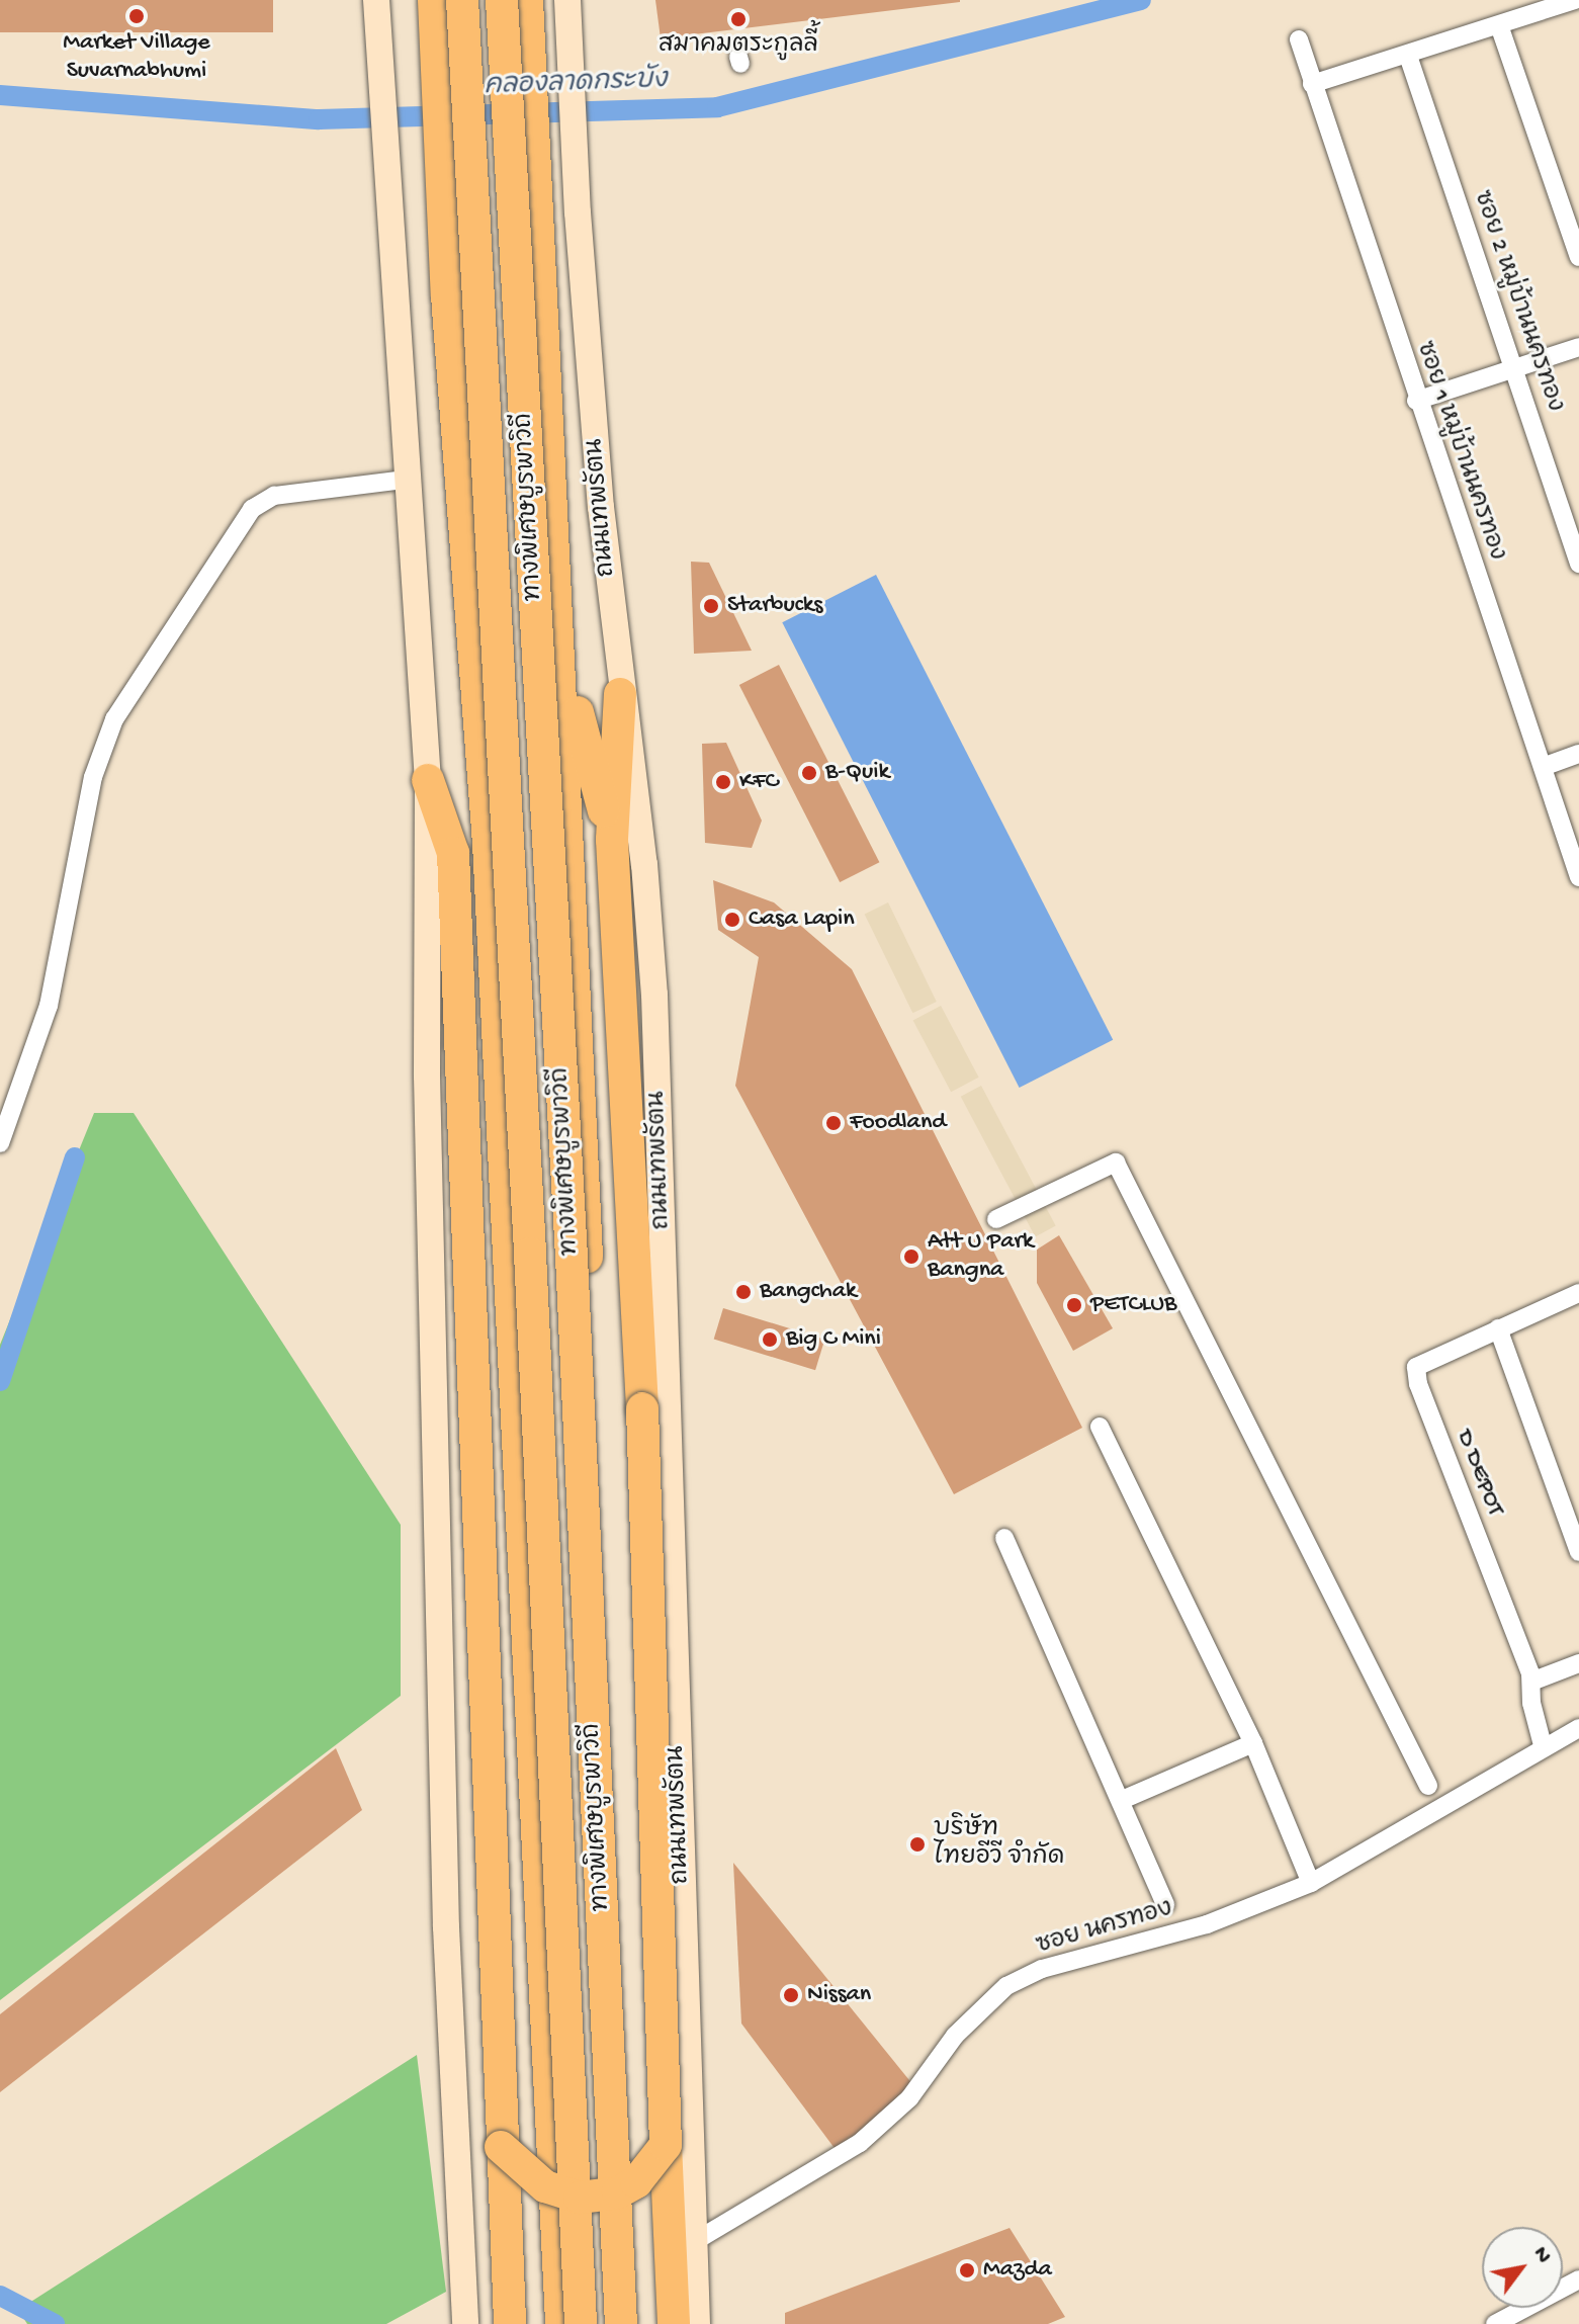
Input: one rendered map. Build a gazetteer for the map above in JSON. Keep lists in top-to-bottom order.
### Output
{
  "streets": {
    "highway": ["ทางพิเศษบูรพาวิถี", "ถนนเทพรัตน"],
    "street": [
      "ซอย 2 หมู่บ้านนครทอง",
      "ซอย 1 หมู่บ้านนครทอง",
      "D DEPOT",
      "ซอย นครทอง"
    ]
  },
  "crossings": [
    ["ถนนเทพรัตน", "ซอย นครทอง"],
    ["D DEPOT", "ซอย นครทอง"]
  ],
  "water": ["คลองลาดกระบัง"],
  "places": [
    "Market Village Suvarnabhumi",
    "สมาคมตระกูลลี้",
    "Starbucks",
    "B-Quik",
    "KFC",
    "Casa Lapin",
    "Foodland",
    "Att U Park Bangna",
    "Bangchak",
    "PETCLUB",
    "Big C Mini",
    "บริษัท ไทยอีวี จำกัด",
    "Nissan",
    "Mazda"
  ],
  "north": "top right"
}
